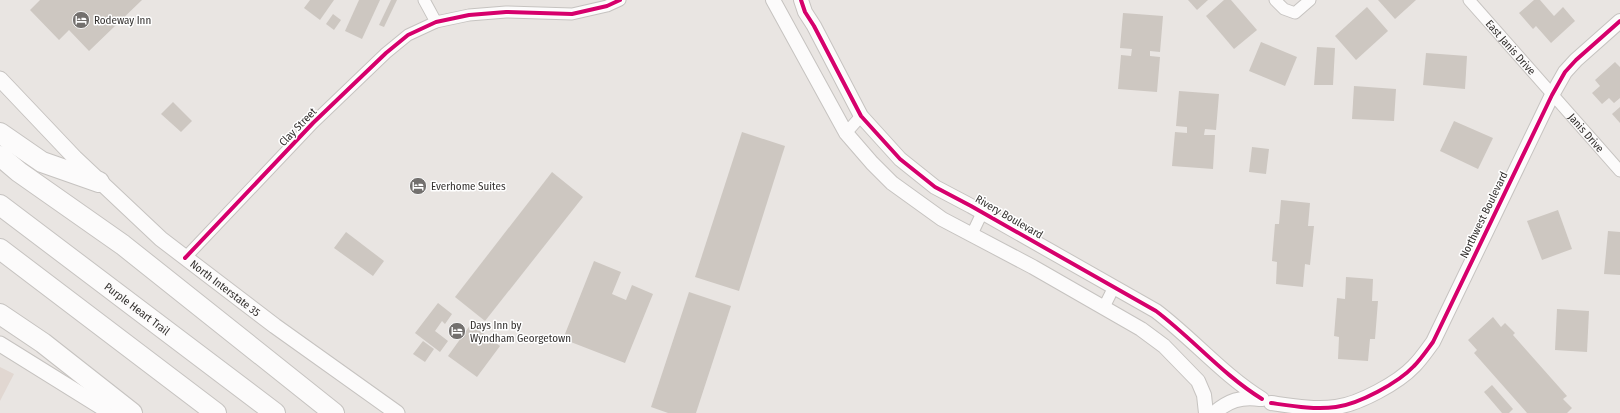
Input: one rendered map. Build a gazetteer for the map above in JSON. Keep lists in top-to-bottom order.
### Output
{
  "streets": {
    "highway": ["Purple Heart Trail"],
    "main road": ["North Interstate 35"],
    "street": [
      "East Janis Drive",
      "Clay Street",
      "Janis Drive",
      "Northwest Boulevard",
      "Rivery Boulevard"
    ]
  },
  "crossings": [
    ["East Janis Drive", "Janis Drive"],
    ["East Janis Drive", "Northwest Boulevard"],
    ["Clay Street", "North Interstate 35"],
    ["Janis Drive", "Northwest Boulevard"],
    ["Northwest Boulevard", "Rivery Boulevard"]
  ],
  "places": {
    "hotel": ["Rodeway Inn", "Everhome Suites", "Days Inn by Wyndham Georgetown"]
  }
}
